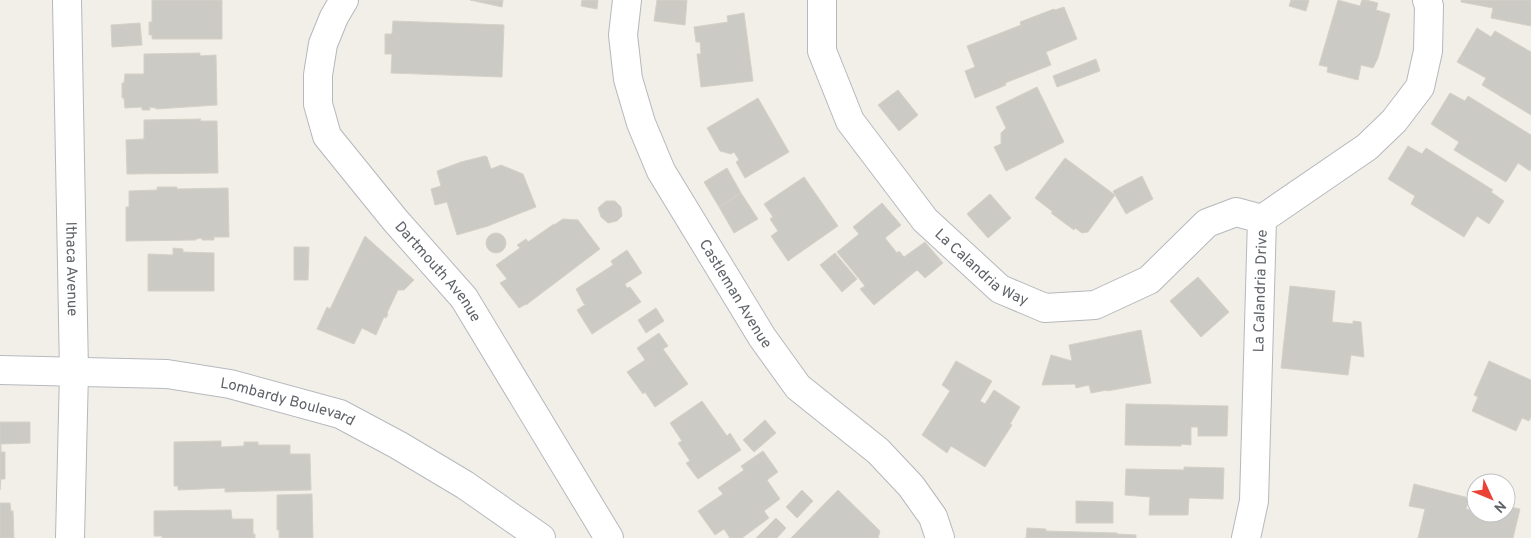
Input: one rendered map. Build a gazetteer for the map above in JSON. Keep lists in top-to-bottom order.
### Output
{
  "streets": {
    "street": [
      "La Calandria Way",
      "Ithaca Avenue",
      "Dartmouth Avenue",
      "La Calandria Drive",
      "Castleman Avenue",
      "Lombardy Boulevard"
    ]
  },
  "crossings": [
    ["La Calandria Way", "La Calandria Drive"],
    ["Ithaca Avenue", "Lombardy Boulevard"]
  ],
  "north": "bottom right"
}
